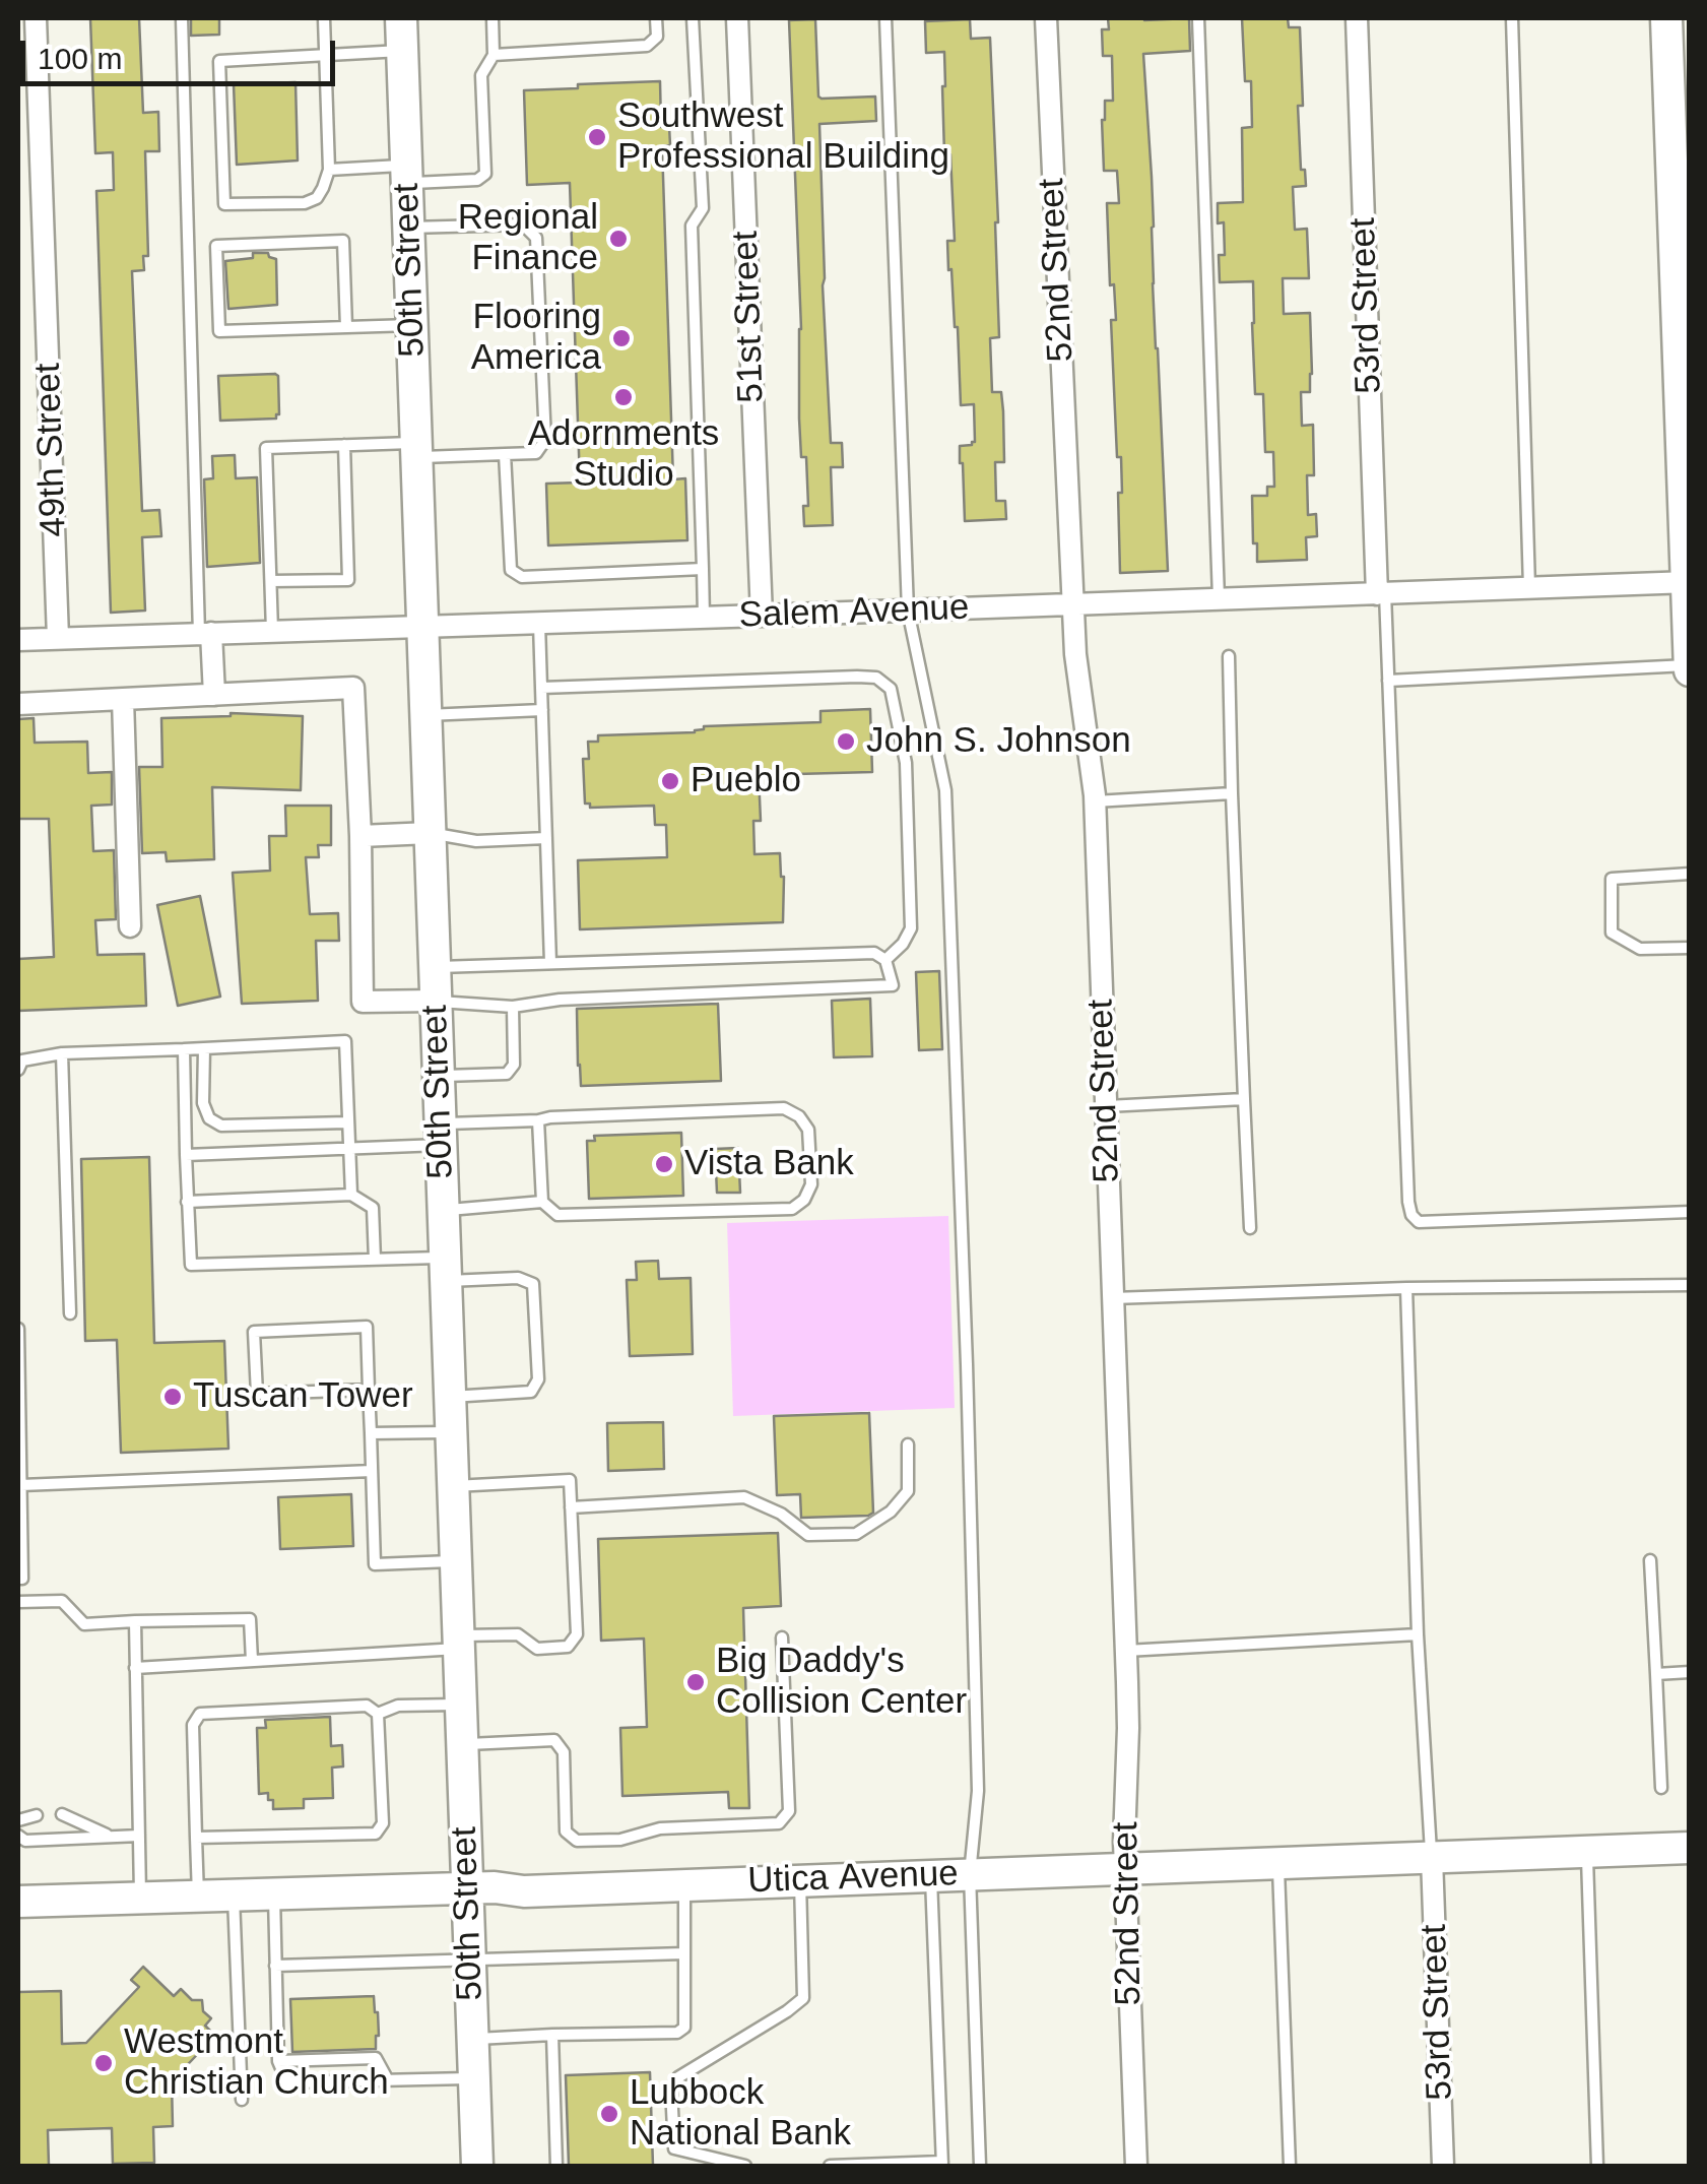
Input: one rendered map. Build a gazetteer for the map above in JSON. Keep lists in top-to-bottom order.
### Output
{
  "streets": {
    "street": [
      "50th Street",
      "52nd Street",
      "53rd Street",
      "51st Street",
      "49th Street",
      "Salem Avenue",
      "Utica Avenue"
    ]
  },
  "crossings": [
    ["50th Street", "Salem Avenue"],
    ["50th Street", "Utica Avenue"],
    ["52nd Street", "Salem Avenue"],
    ["52nd Street", "Utica Avenue"],
    ["53rd Street", "Salem Avenue"],
    ["53rd Street", "Utica Avenue"],
    ["51st Street", "Salem Avenue"],
    ["49th Street", "Salem Avenue"]
  ],
  "places": [
    "Southwest Professional Building",
    "Regional Finance",
    "Flooring America",
    "Adornments Studio",
    "John S. Johnson",
    "Pueblo",
    "Vista Bank",
    "Tuscan Tower",
    "Big Daddy's Collision Center",
    "Westmont Christian Church",
    "Lubbock National Bank"
  ],
  "scale_bar": "100 m"
}
